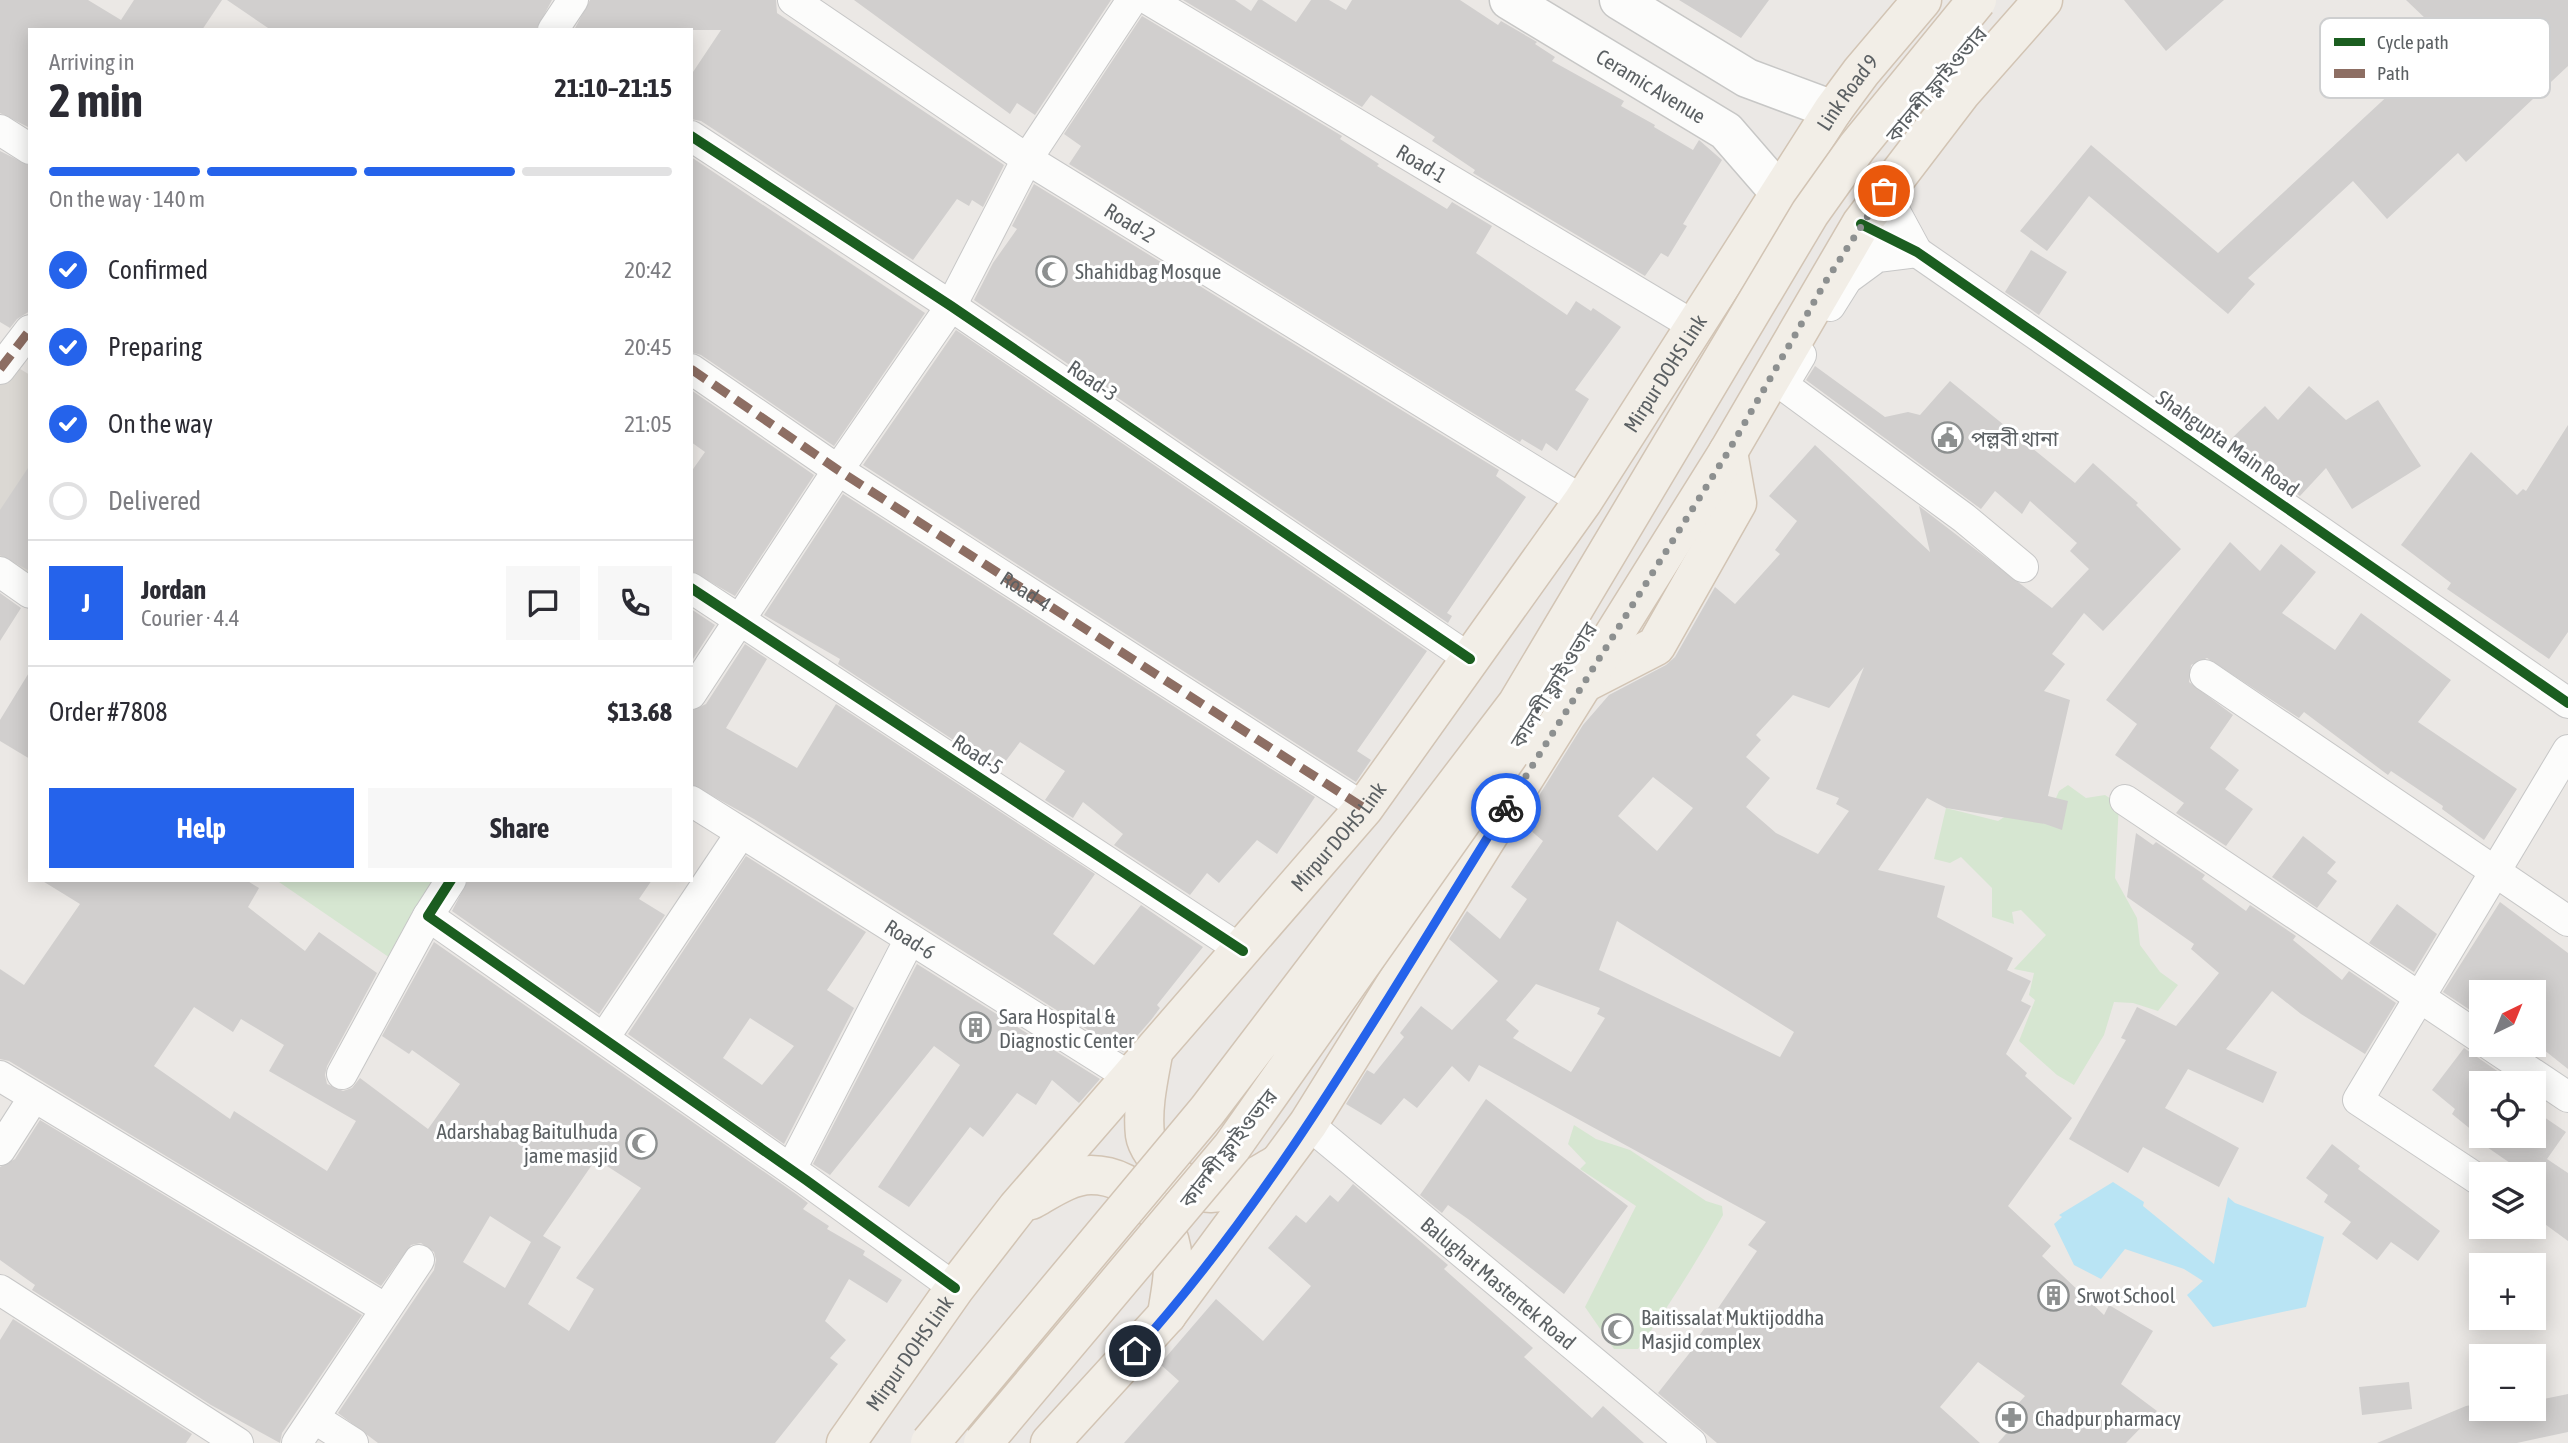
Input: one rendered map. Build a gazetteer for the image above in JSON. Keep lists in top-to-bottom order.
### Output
{
  "streets": {
    "main road": [
      "কালশী ফ্লাইওভার",
      "Ceramic Avenue",
      "Link Road 9",
      "Mirpur DOHS Link"
    ],
    "street": [
      "Road-1",
      "Road-2",
      "Road-3",
      "Shahgupta Main Road",
      "Road-4",
      "Road-5",
      "Road-6",
      "Balughat Mastertek Road"
    ]
  },
  "crossings": [
    ["Ceramic Avenue", "Link Road 9"],
    ["Ceramic Avenue", "Mirpur DOHS Link"],
    ["Link Road 9", "Mirpur DOHS Link"],
    ["Road-1", "Mirpur DOHS Link"],
    ["Road-2", "Mirpur DOHS Link"],
    ["Mirpur DOHS Link", "Road-3"],
    ["Mirpur DOHS Link", "Road-4"],
    ["Mirpur DOHS Link", "Road-5"],
    ["Mirpur DOHS Link", "Road-6"]
  ],
  "places": {
    "mosque": ["Shahidbag Mosque", "Adarshabag Baitulhuda jame masjid", "Baitissalat Muktijoddha Masjid complex"],
    "public building": ["পল্লবী থানা"],
    "building": ["Sara Hospital & Diagnostic Center", "Srwot School"],
    "pharmacy": ["Chadpur pharmacy"]
  },
  "legend": ["Cycle path", "Path"],
  "north": "top right",
  "page": {
    "heading": ["2 min", "Arriving in", "21:10–21:15"],
    "panel": [
      "Jordan",
      "Courier · 4.4",
      "Order #7808",
      "$13.68"
    ],
    "bar": "On the way · 140 m",
    "list": [
      ["Confirmed", "20:42"],
      ["Preparing", "20:45"],
      ["On the way", "21:05"],
      "Delivered"
    ],
    "round": "J",
    "buttons": ["Help", "Share"],
    "map_buttons": ["+", "−"]
  }
}
